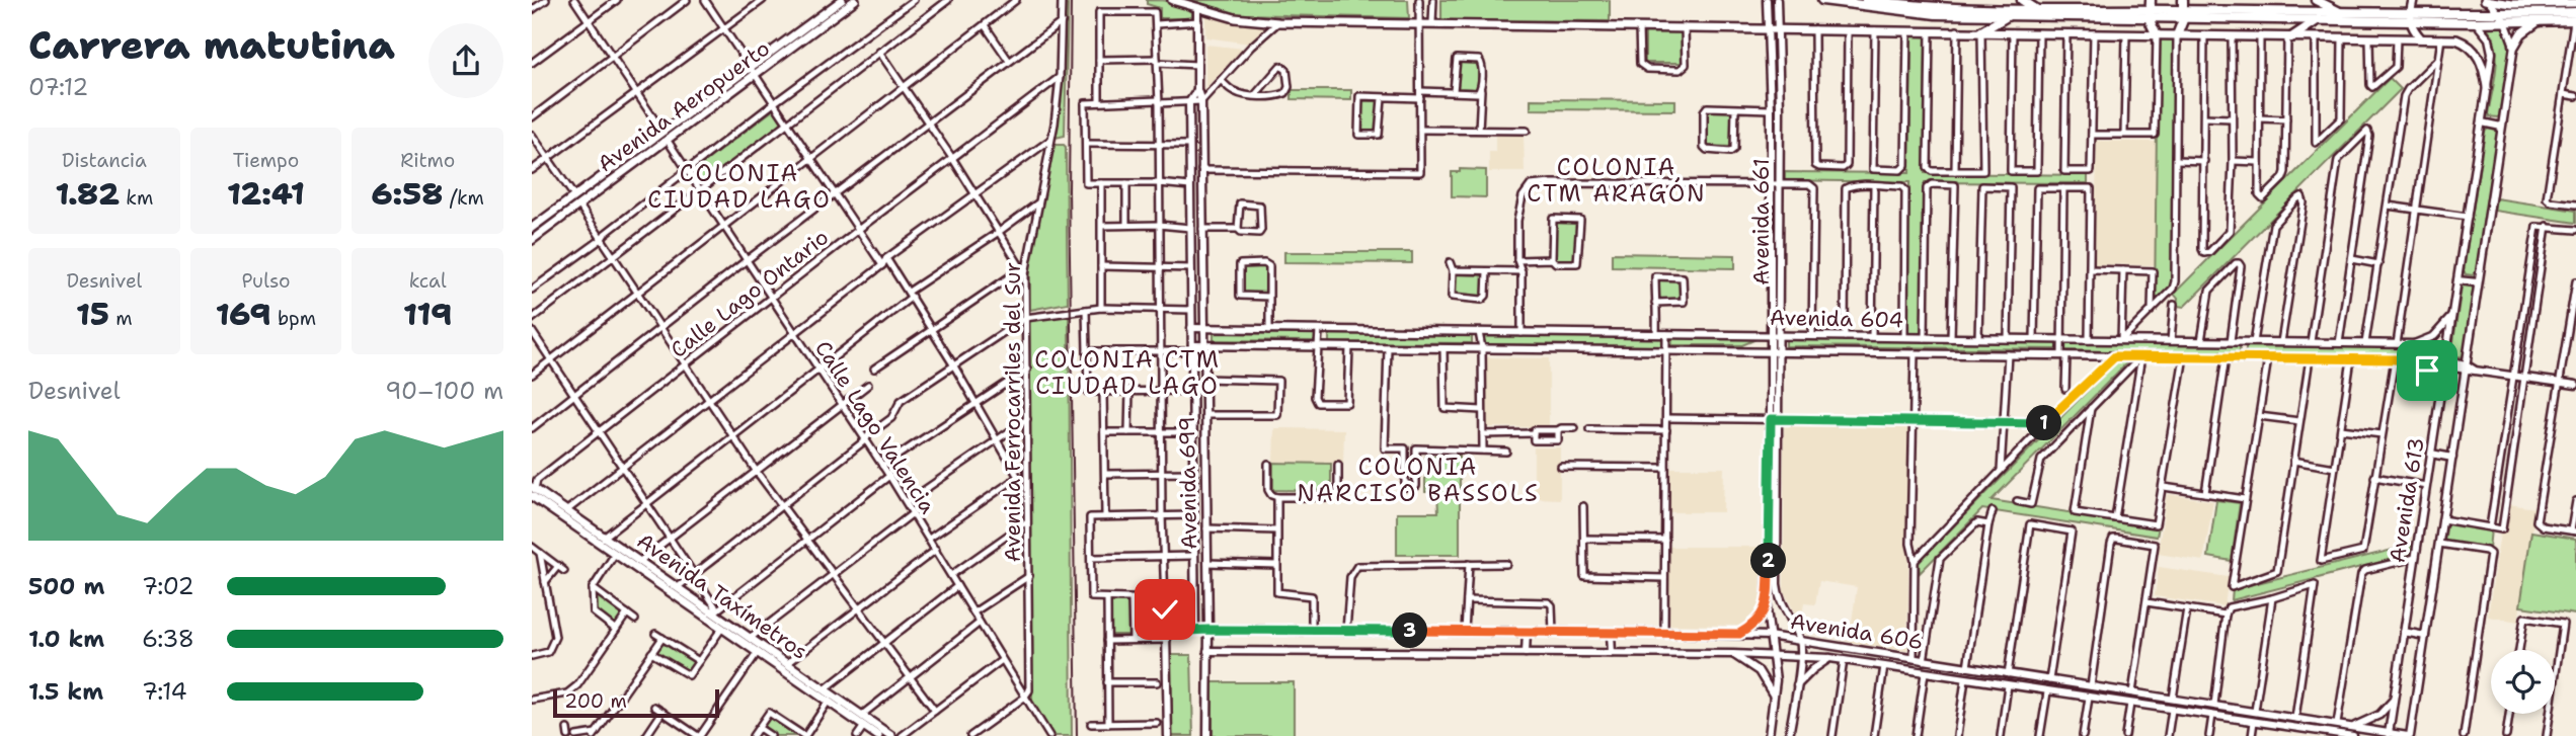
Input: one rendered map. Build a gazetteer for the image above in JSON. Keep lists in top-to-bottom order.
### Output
{
  "streets": {
    "main road": ["Avenida Aeropuerto", "Avenida Taxímetros"],
    "street": [
      "Avenida 661",
      "Calle Lago Ontario",
      "Avenida 604",
      "Avenida Ferrocarriles del Sur",
      "Calle Lago Valencia",
      "Avenida 699",
      "Avenida 613",
      "Avenida 606"
    ]
  },
  "crossings": [
    ["Avenida Aeropuerto", "Calle Lago Valencia"],
    ["Avenida 661", "Avenida 604"],
    ["Avenida 661", "Avenida 606"],
    ["Calle Lago Ontario", "Avenida Ferrocarriles del Sur"],
    ["Calle Lago Ontario", "Calle Lago Valencia"],
    ["Calle Lago Ontario", "Avenida Taxímetros"],
    ["Avenida 604", "Avenida 699"],
    ["Avenida 604", "Avenida 613"],
    ["Avenida Ferrocarriles del Sur", "Calle Lago Valencia"],
    ["Avenida 699", "Avenida 606"],
    ["Avenida 613", "Avenida 606"]
  ],
  "districts": [
    "COLONIA CTM ARAGÓN",
    "COLONIA CIUDAD LAGO",
    "COLONIA CTM CIUDAD LAGO",
    "COLONIA NARCISO BASSOLS"
  ],
  "scale_bar": "200 m",
  "page": {
    "heading": ["Carrera matutina", "07:12"],
    "stats": [
      ["Distancia", "1.82 km"],
      ["Tiempo", "12:41"],
      ["Ritmo", "6:58 /km"],
      ["Desnivel", "15 m"],
      ["Pulso", "169 bpm"],
      ["kcal", "119"]
    ],
    "chart": ["Desnivel", "90–100 m"],
    "pins": ["1", "2", "3"],
    "list": [
      {
        "name": "500 m",
        "note": "7:02"
      },
      {
        "name": "1.0 km",
        "note": "6:38"
      },
      {
        "name": "1.5 km",
        "note": "7:14"
      }
    ],
    "scale": "200 m"
  }
}
